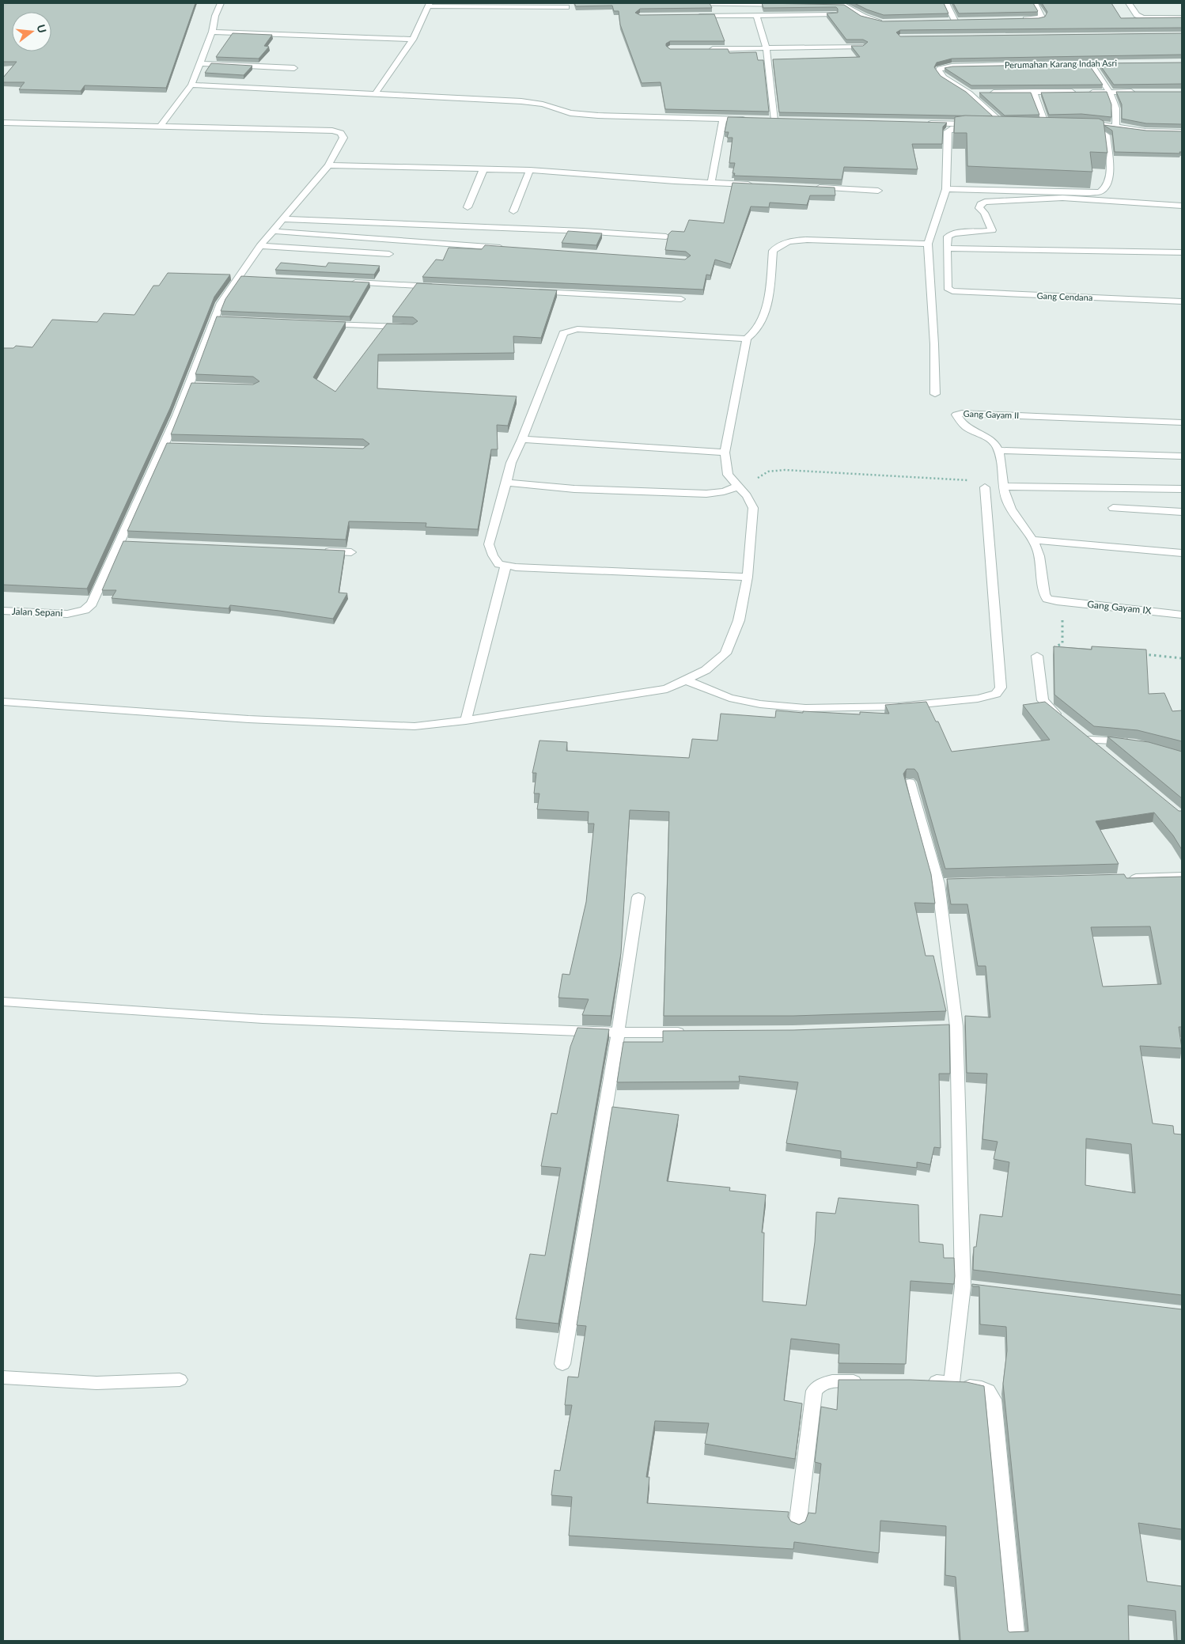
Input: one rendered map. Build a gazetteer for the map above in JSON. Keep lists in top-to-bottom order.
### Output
{
  "streets": {
    "street": [
      "Perumahan Karang Indah Asri",
      "Gang Cendana",
      "Gang Gayam II",
      "Gang Gayam IX",
      "Jalan Sepani"
    ]
  },
  "north": "right"
}
